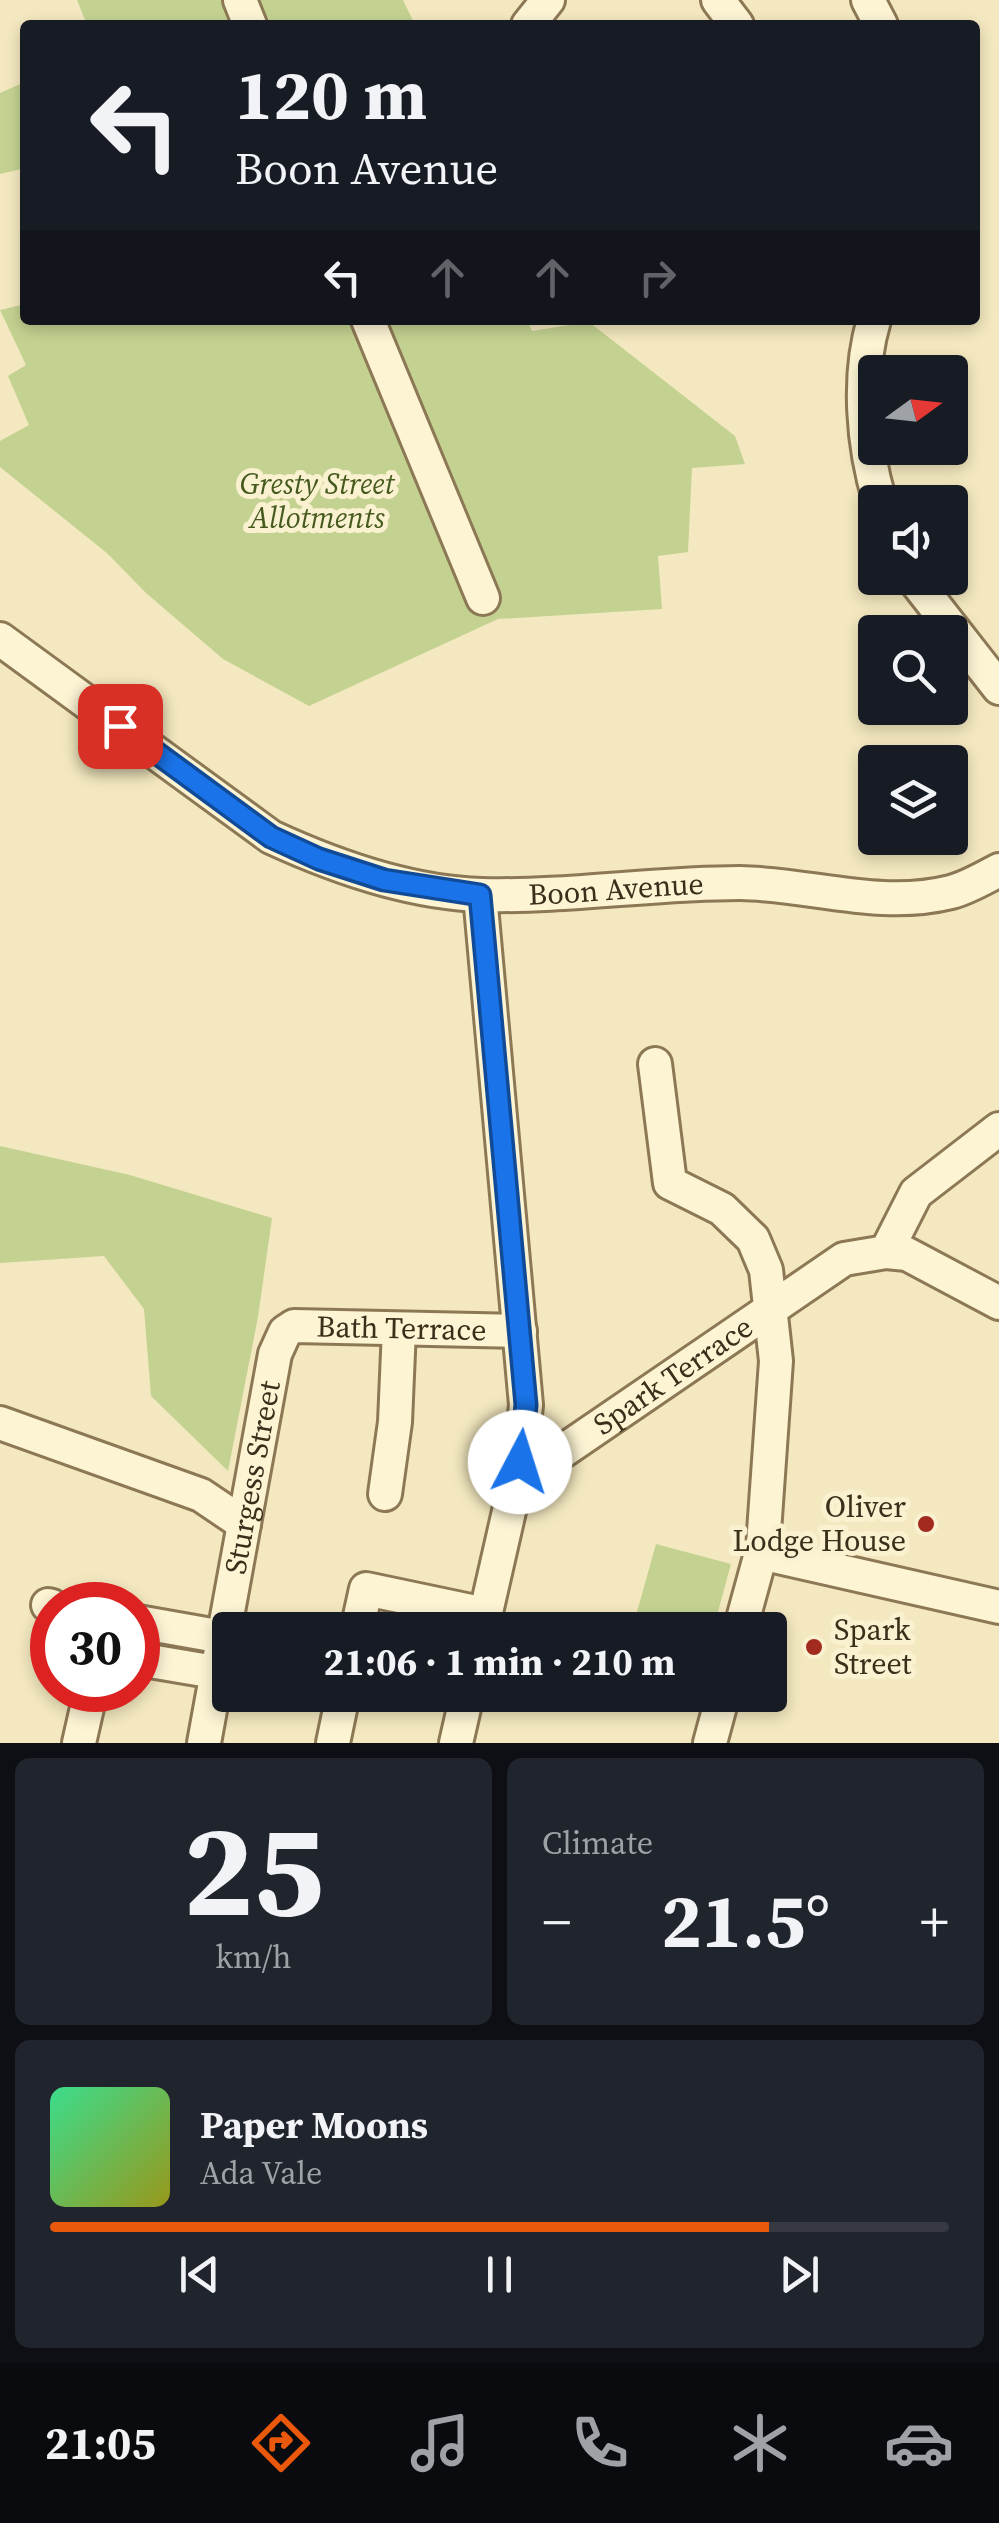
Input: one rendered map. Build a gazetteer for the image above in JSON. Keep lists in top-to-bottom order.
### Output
{
  "streets": {
    "street": [
      "Boon Avenue",
      "Bath Terrace",
      "Spark Terrace",
      "Sturgess Street"
    ]
  },
  "crossings": [
    ["Bath Terrace", "Sturgess Street"]
  ],
  "parks": ["Gresty Street Allotments"],
  "places": ["Oliver Lodge House", "Spark Street"],
  "north": "right",
  "page": {
    "turn": ["120 m", "Boon Avenue"],
    "limit": "30",
    "trip": "21:06 · 1 min · 210 m",
    "tile": [
      ["25", "km/h"],
      "Climate"
    ],
    "heat": ["−", "21.5°", "+"],
    "song": ["Paper Moons", "Ada Vale"],
    "tabs": "21:05"
  }
}
